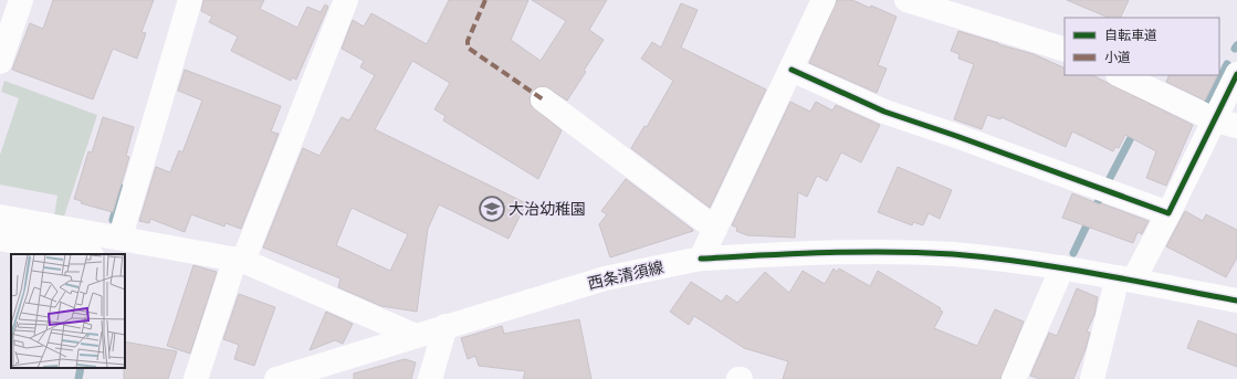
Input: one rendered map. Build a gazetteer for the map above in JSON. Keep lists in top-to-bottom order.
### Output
{
  "streets": {
    "street": ["西条清須線"]
  },
  "places": {
    "school or university": ["大治幼稚園"]
  },
  "legend": ["自転車道", "小道"]
}
